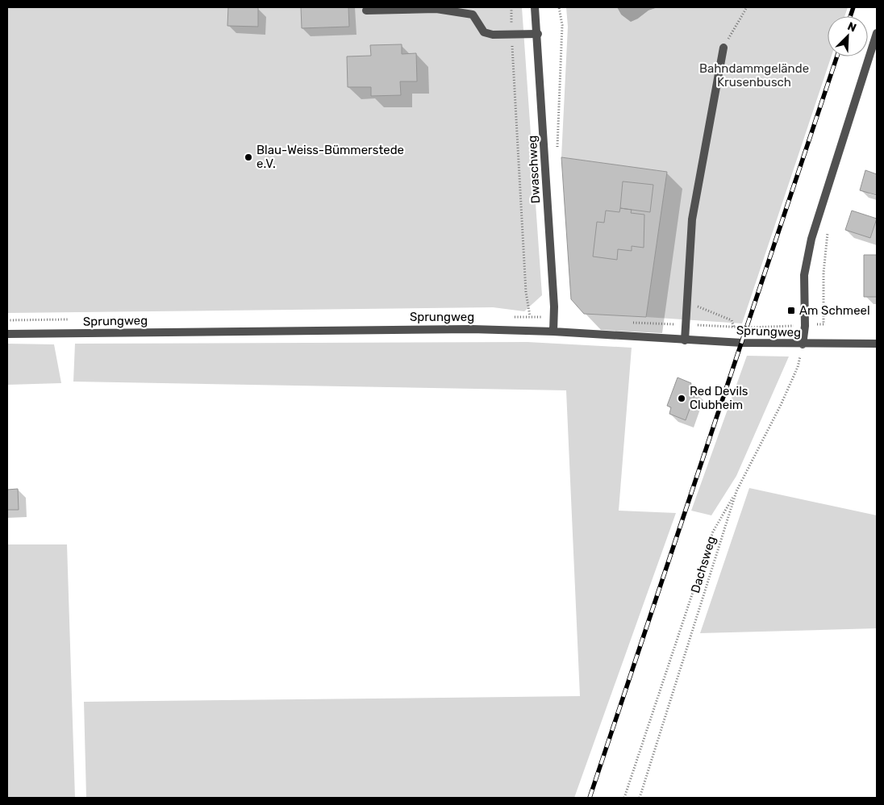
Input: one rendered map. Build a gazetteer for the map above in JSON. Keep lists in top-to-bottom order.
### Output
{
  "streets": {
    "street": ["Dwaschweg", "Sprungweg"],
    "path": ["Dachsweg"]
  },
  "crossings": [
    ["Dwaschweg", "Sprungweg"],
    ["Sprungweg", "Dachsweg"]
  ],
  "parks": ["Bahndammgelände Krusenbusch"],
  "places": {
    "other": ["Blau-Weiss-Bümmerstede e.V.", "Red Devils Clubheim"],
    "transit": ["Am Schmeel"]
  },
  "north": "top right"
}
